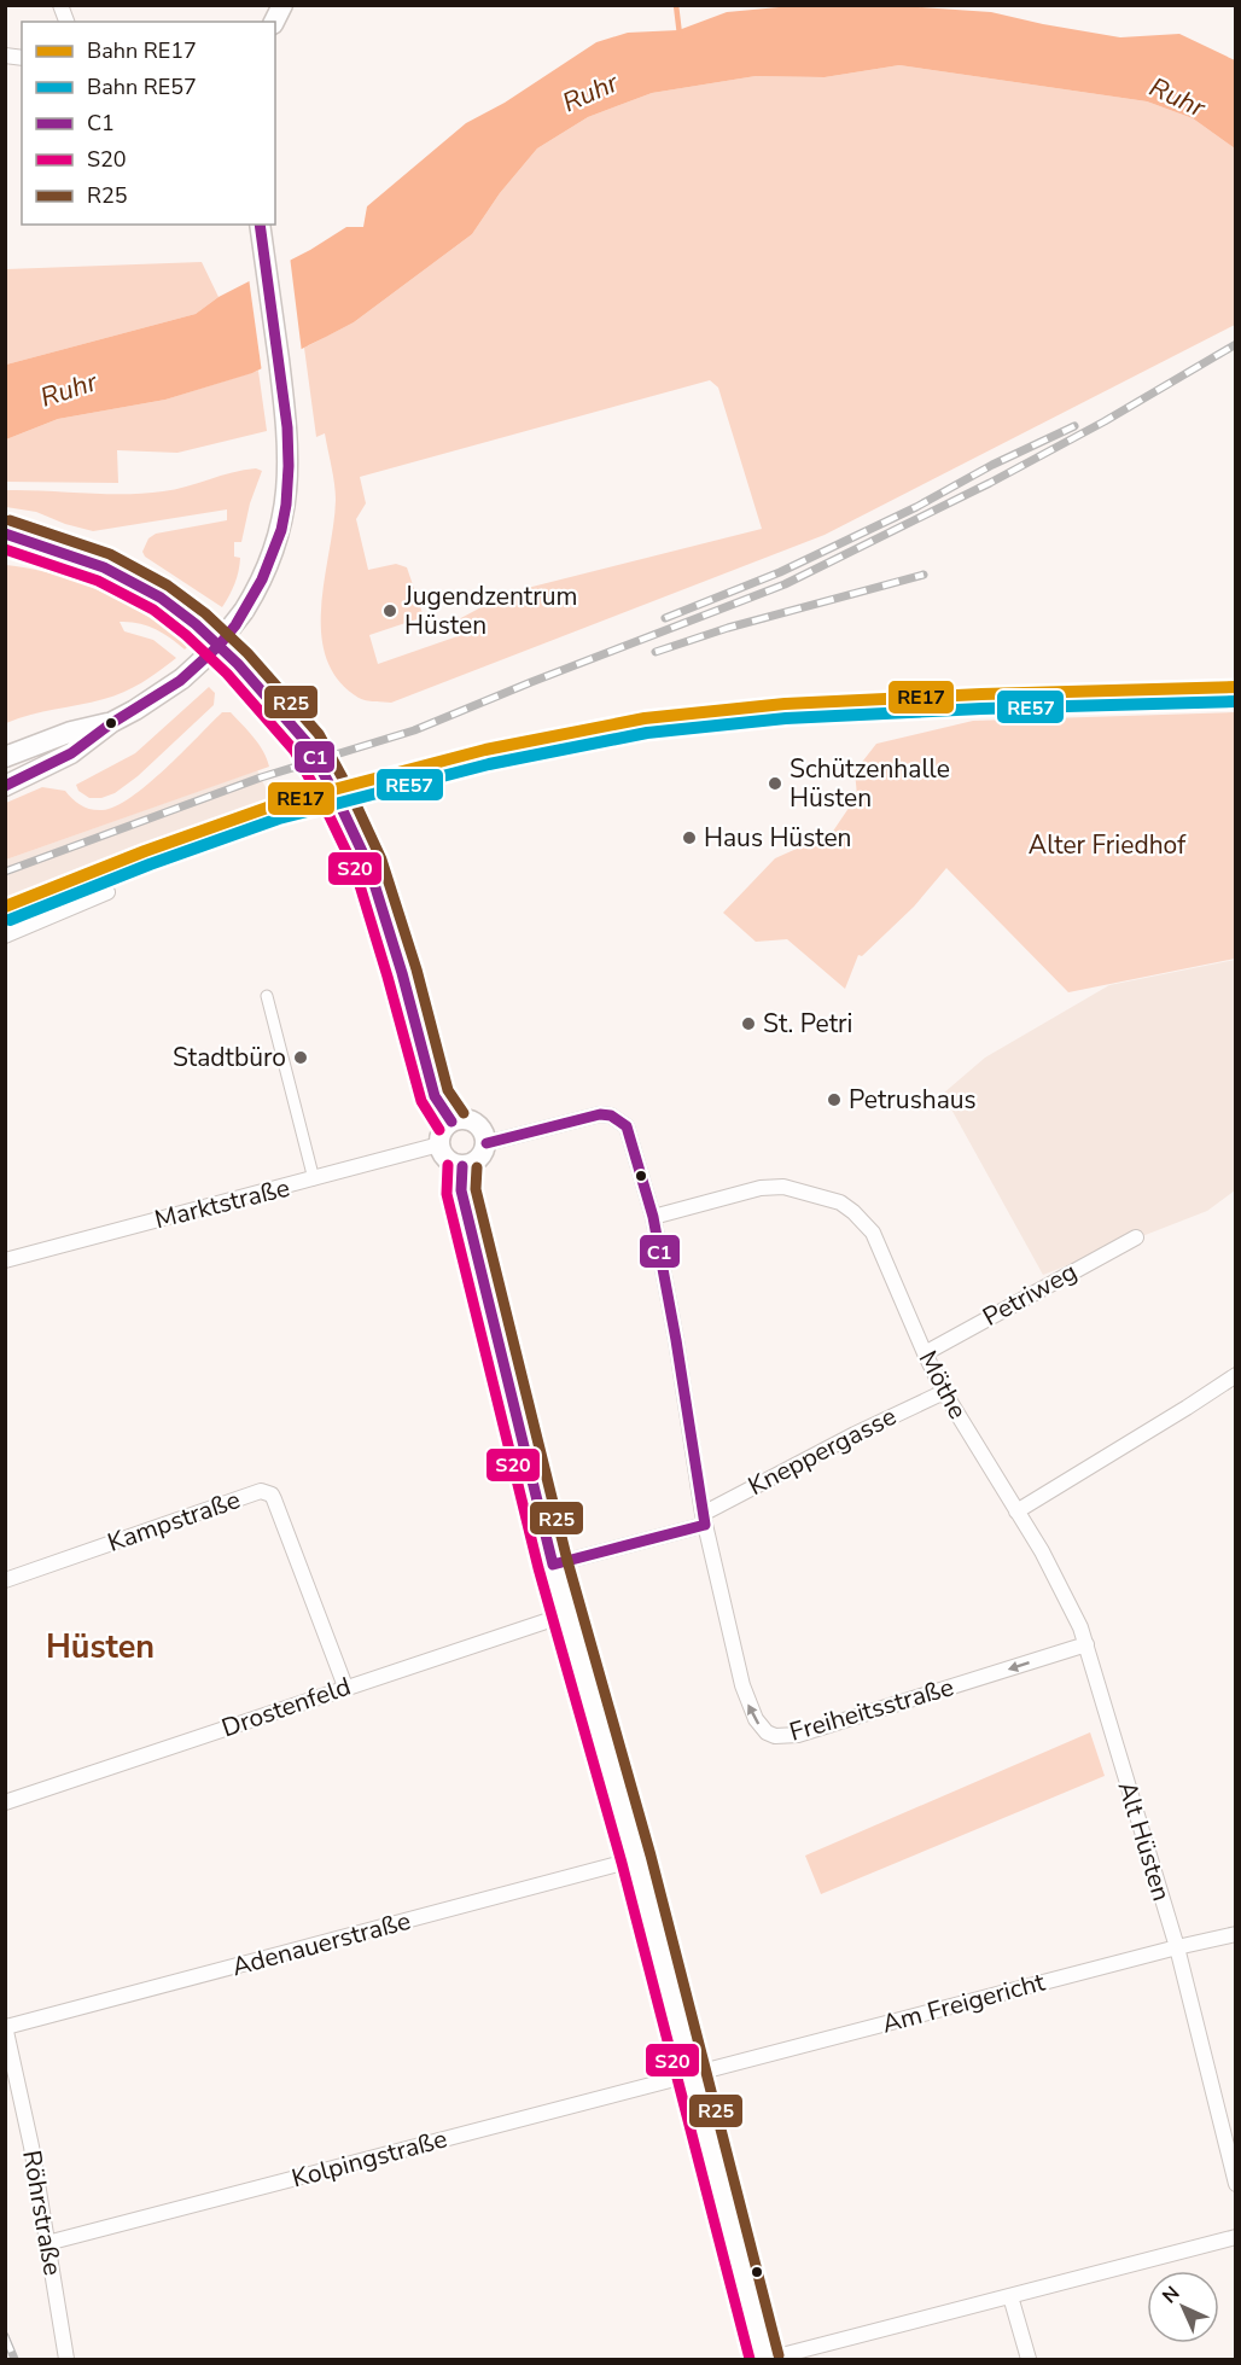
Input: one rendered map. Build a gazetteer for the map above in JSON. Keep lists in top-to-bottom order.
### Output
{
  "streets": {
    "street": [
      "Marktstraße",
      "Petriweg",
      "Möthe",
      "Kneppergasse",
      "Kampstraße",
      "Drostenfeld",
      "Freiheitsstraße",
      "Alt Hüsten",
      "Adenauerstraße",
      "Am Freigericht",
      "Kolpingstraße",
      "Röhrstraße"
    ]
  },
  "crossings": [
    ["Marktstraße", "Freiheitsstraße"],
    ["Petriweg", "Möthe"],
    ["Möthe", "Kneppergasse"],
    ["Möthe", "Freiheitsstraße"],
    ["Möthe", "Alt Hüsten"],
    ["Kneppergasse", "Freiheitsstraße"],
    ["Kampstraße", "Drostenfeld"],
    ["Freiheitsstraße", "Alt Hüsten"],
    ["Alt Hüsten", "Am Freigericht"],
    ["Adenauerstraße", "Röhrstraße"],
    ["Am Freigericht", "Kolpingstraße"],
    ["Kolpingstraße", "Röhrstraße"]
  ],
  "districts": ["Hüsten"],
  "water": ["Ruhr"],
  "parks": ["Alter Friedhof"],
  "places": [
    "Jugendzentrum Hüsten",
    "Schützenhalle Hüsten",
    "Haus Hüsten",
    "St. Petri",
    "Stadtbüro",
    "Petrushaus"
  ],
  "lines": [
    "transit line C1",
    "transit line R25",
    "transit line S20",
    "rail line RE17",
    "rail line RE57"
  ],
  "legend": [
    "Bahn RE17",
    "Bahn RE57",
    "C1",
    "S20",
    "R25"
  ],
  "north": "top left"
}
